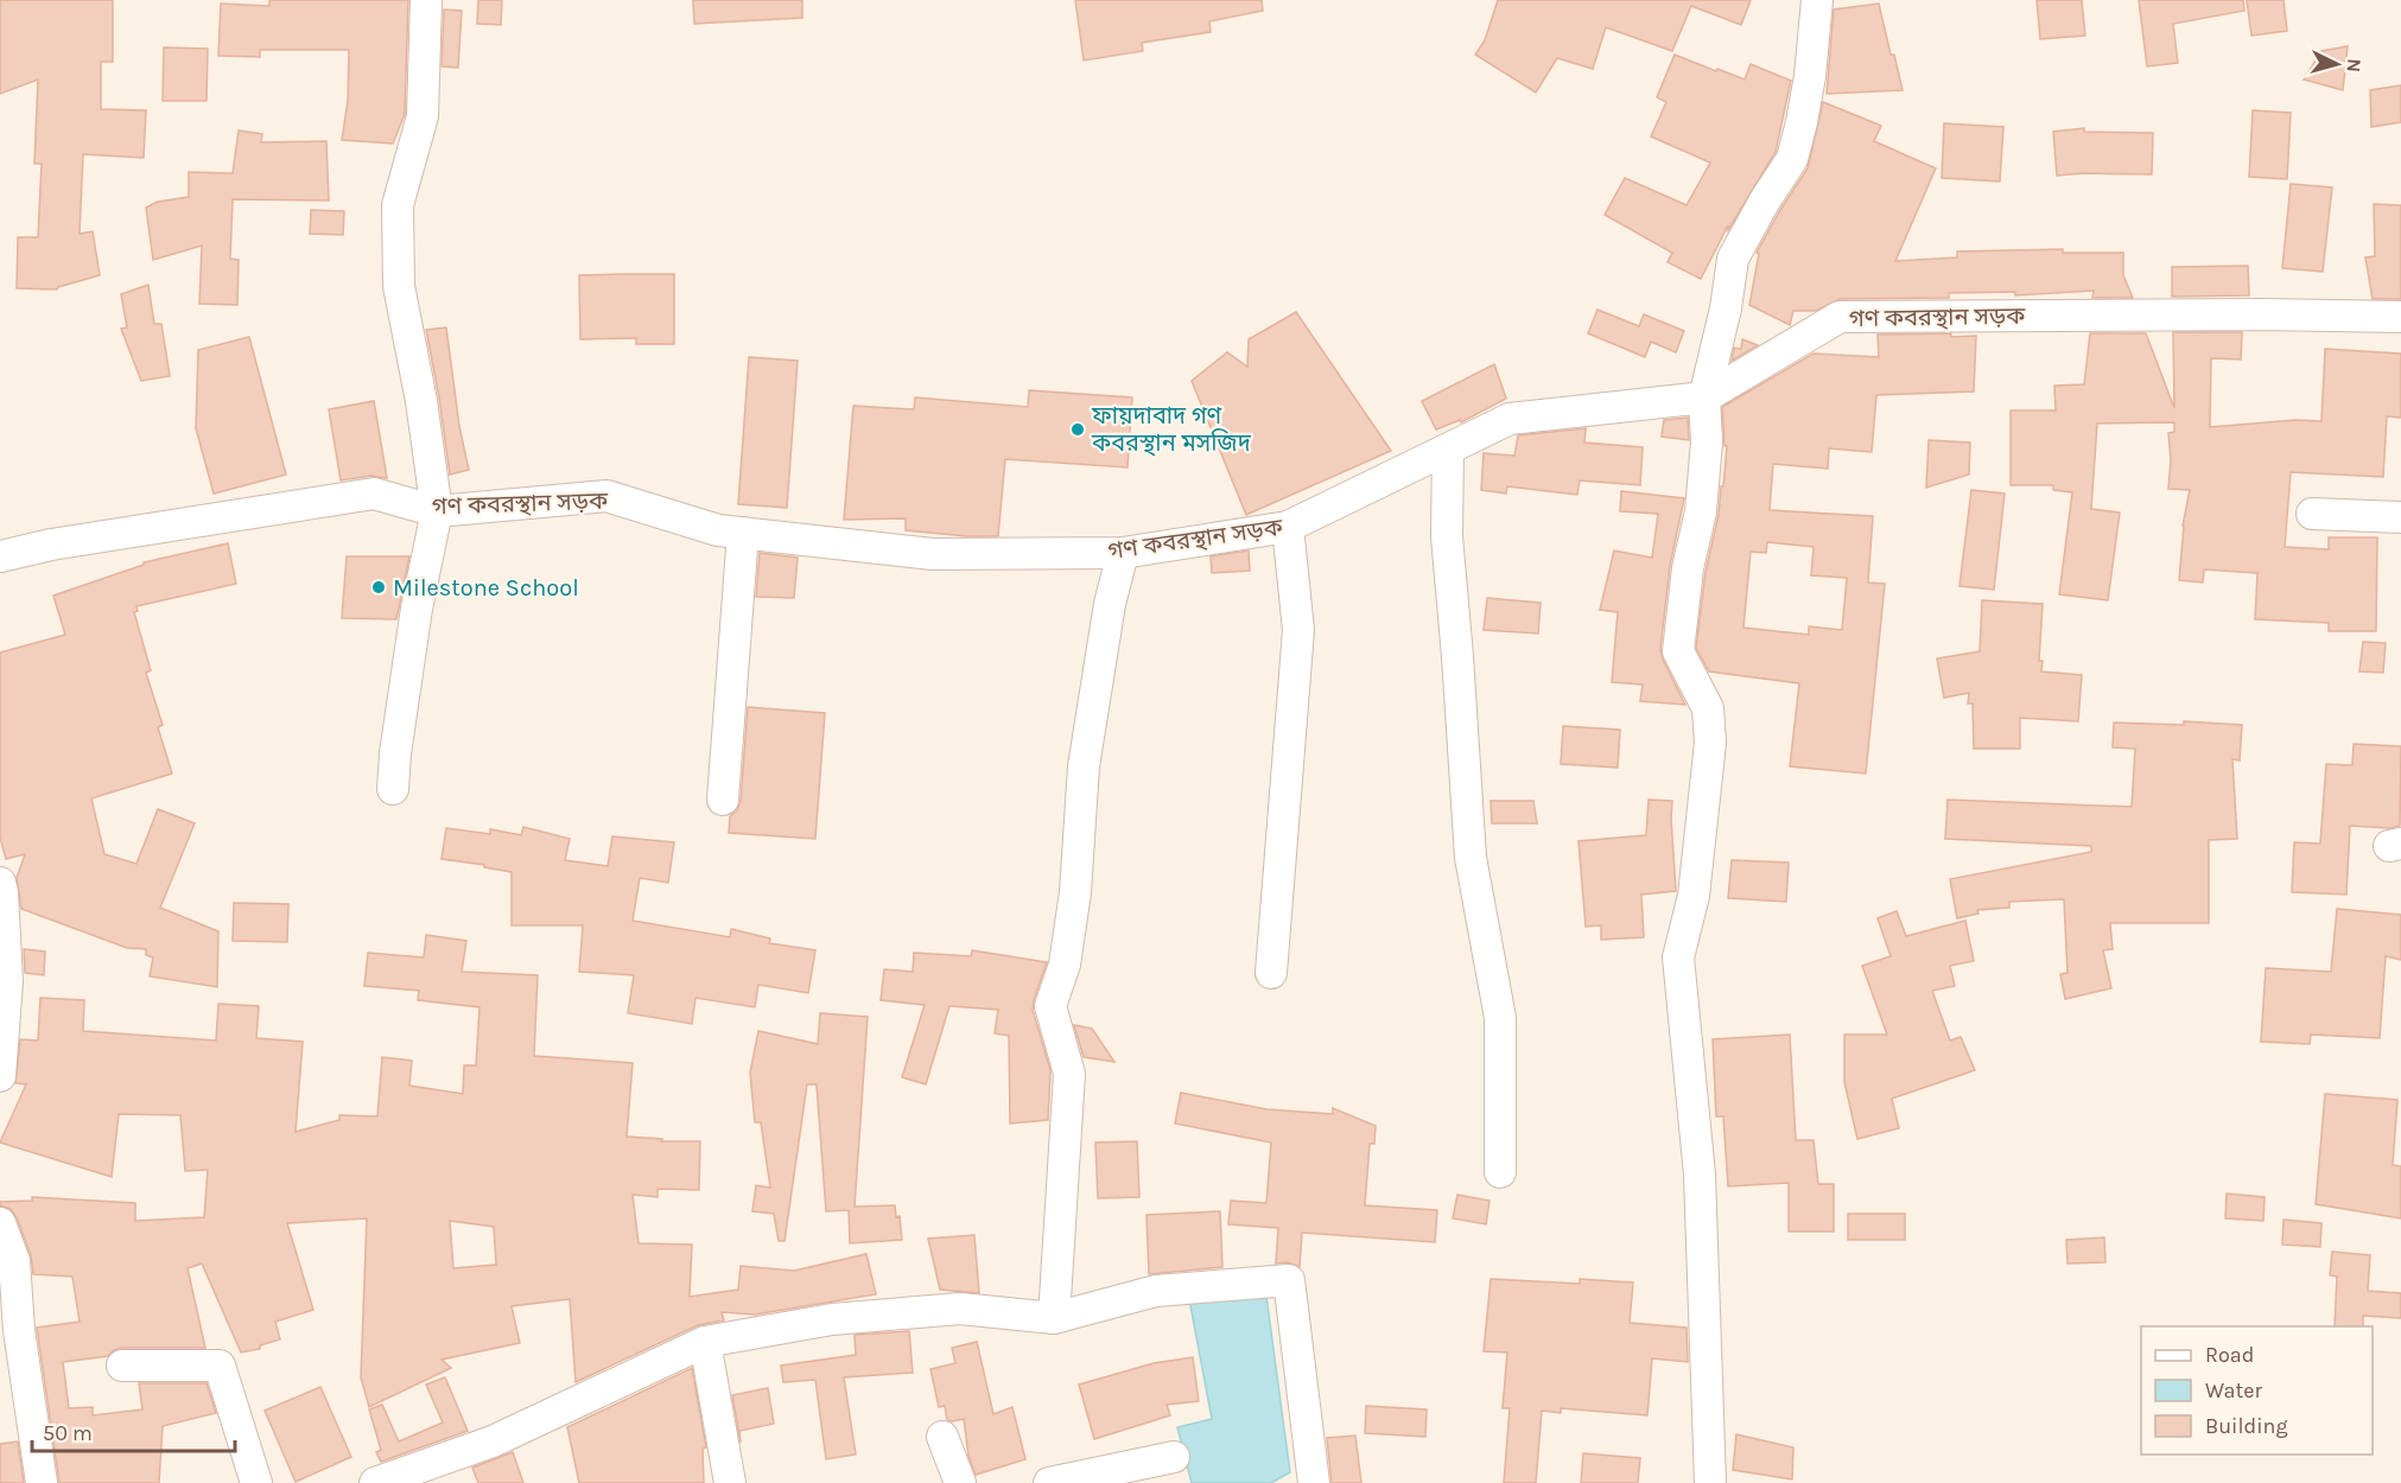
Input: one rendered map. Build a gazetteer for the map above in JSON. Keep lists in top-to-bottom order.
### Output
{
  "streets": {
    "street": ["গণ কবরস্থান সড়ক"]
  },
  "places": ["ফায়দাবাদ গণ কবরস্থান মসজিদ", "Milestone School"],
  "legend": ["Road", "Water", "Building"],
  "scale_bar": "50 m",
  "north": "right"
}
